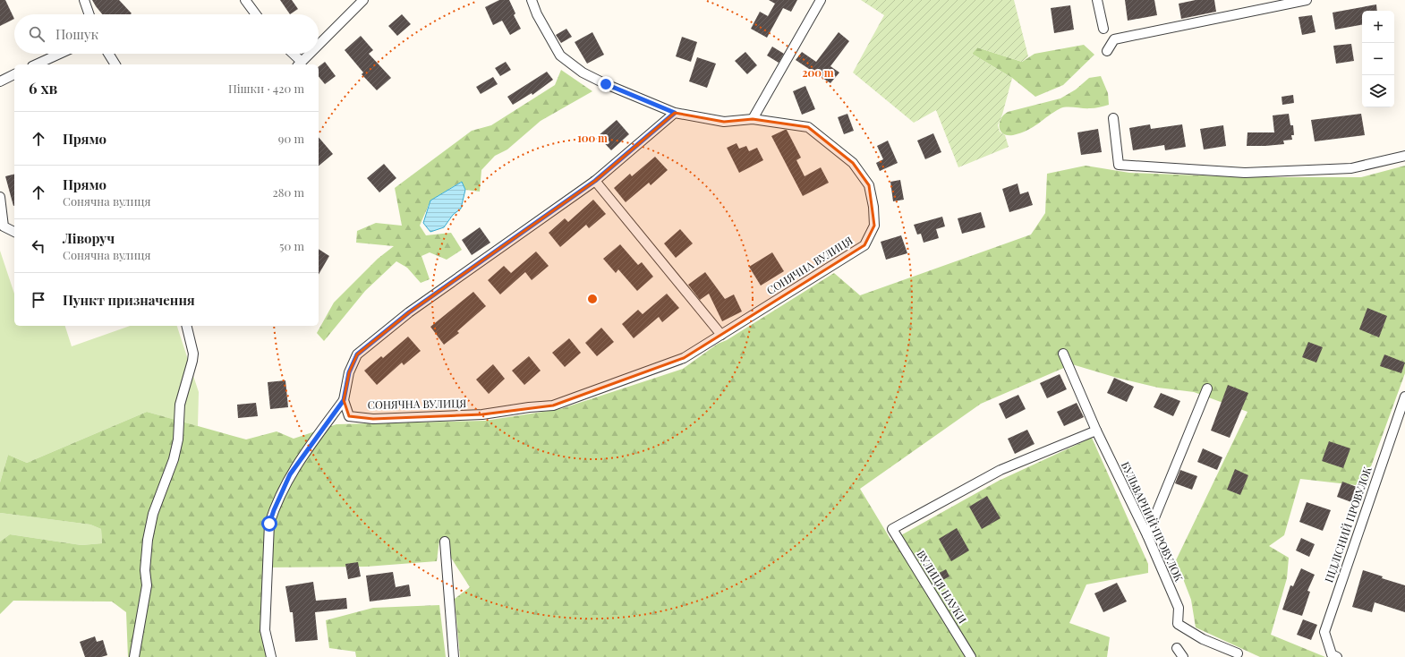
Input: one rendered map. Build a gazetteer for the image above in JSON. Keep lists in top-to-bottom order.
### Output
{
  "streets": {
    "street": [
      "СОНЯЧНА ВУЛИЦЯ",
      "БУЛЬВАРНИЙ ПРОВУЛОК",
      "ПІДЛІСНИЙ ПРОВУЛОК",
      "ВУЛИЦЯ НАУКИ"
    ]
  },
  "crossings": [
    ["БУЛЬВАРНИЙ ПРОВУЛОК", "ВУЛИЦЯ НАУКИ"]
  ],
  "page": {
    "map_buttons": ["+", "−"],
    "search": "Пошук",
    "heading": ["6 хв", "Пішки · 420 m"],
    "list": [
      ["Прямо", "90 m"],
      ["Прямо", "Сонячна вулиця", "280 m"],
      ["Ліворуч", "Сонячна вулиця", "50 m"],
      "Пункт призначення"
    ]
  },
  "rings": ["200 m", "100 m"]
}
